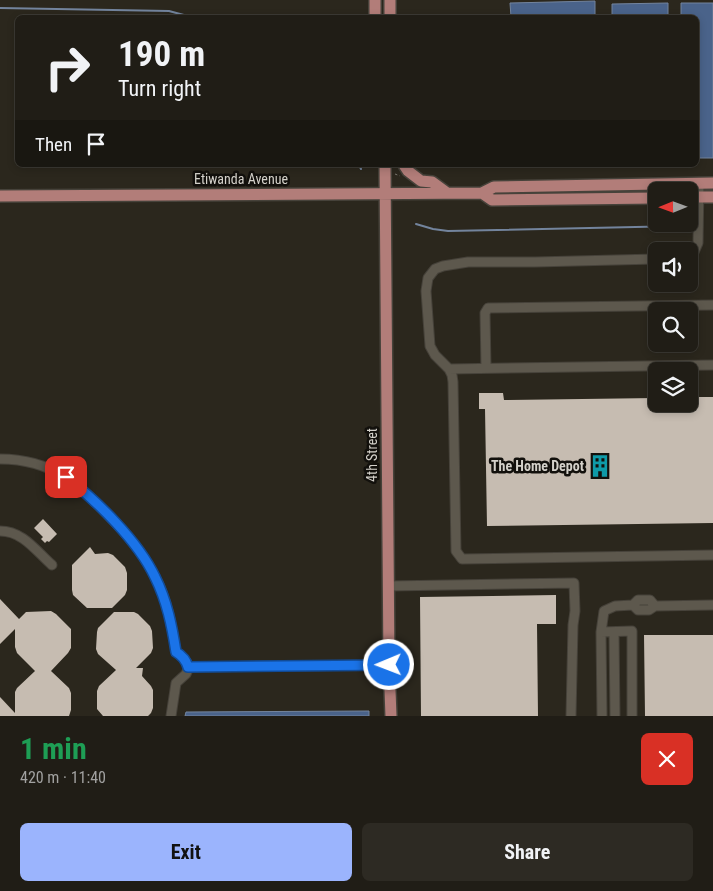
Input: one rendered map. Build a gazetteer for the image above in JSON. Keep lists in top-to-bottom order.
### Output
{
  "streets": {
    "main road": ["Etiwanda Avenue", "4th Street"]
  },
  "crossings": [
    ["Etiwanda Avenue", "4th Street"]
  ],
  "places": {
    "building": ["The Home Depot"]
  },
  "north": "left",
  "page": {
    "turn": ["190 m", "Turn right"],
    "then": "Then",
    "heading": ["1 min", "420 m · 11:40"],
    "buttons": ["Exit", "Share"]
  }
}
